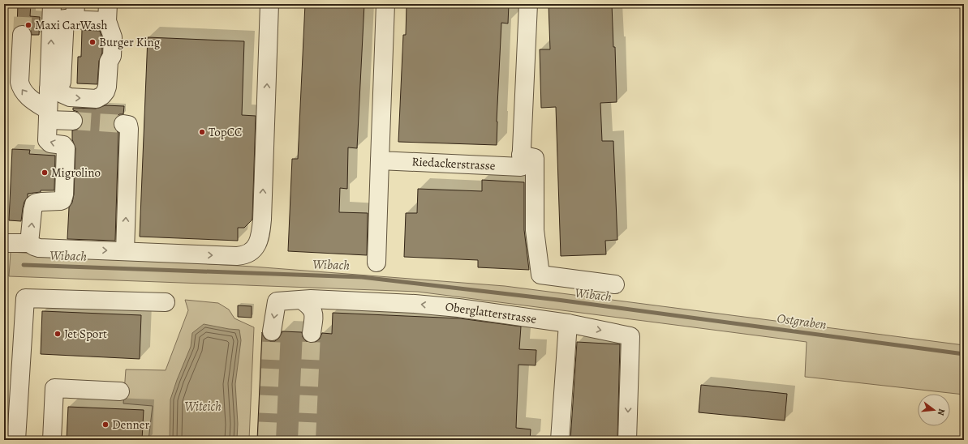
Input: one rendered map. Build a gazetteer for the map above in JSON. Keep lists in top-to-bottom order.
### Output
{
  "streets": {
    "street": ["Riedackerstrasse", "Oberglatterstrasse"]
  },
  "water": ["Wibach", "Ostgraben", "Witeich"],
  "places": [
    "Maxi CarWash",
    "Burger King",
    "TopCC",
    "Migrolino",
    "Jet Sport",
    "Denner"
  ],
  "north": "right"
}
